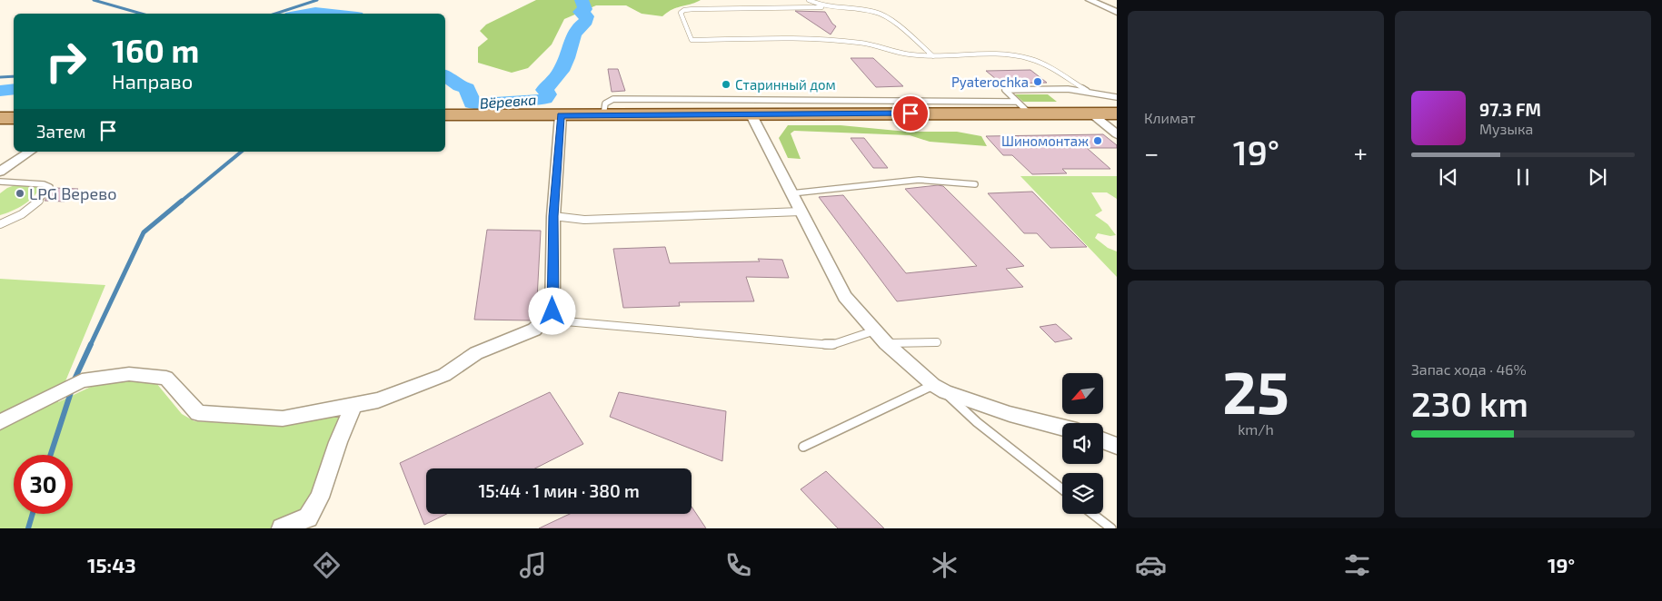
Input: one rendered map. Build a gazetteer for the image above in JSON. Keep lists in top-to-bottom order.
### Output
{
  "water": ["Вёревка"],
  "places": [
    "Pyaterochka",
    "Старинный дом",
    "Шиномонтаж",
    "LPG Верево"
  ],
  "north": "bottom left",
  "page": {
    "tile": [
      "Климат",
      ["25", "km/h"],
      ["Запас хода · 46%", "230 km"]
    ],
    "turn": ["160 m", "Направо"],
    "song": ["97.3 FM", "Музыка"],
    "then": "Затем",
    "heat": ["−", "19°", "+"],
    "limit": "30",
    "trip": "15:44 · 1 мин · 380 m",
    "tabs": ["15:43", "19°"]
  }
}
